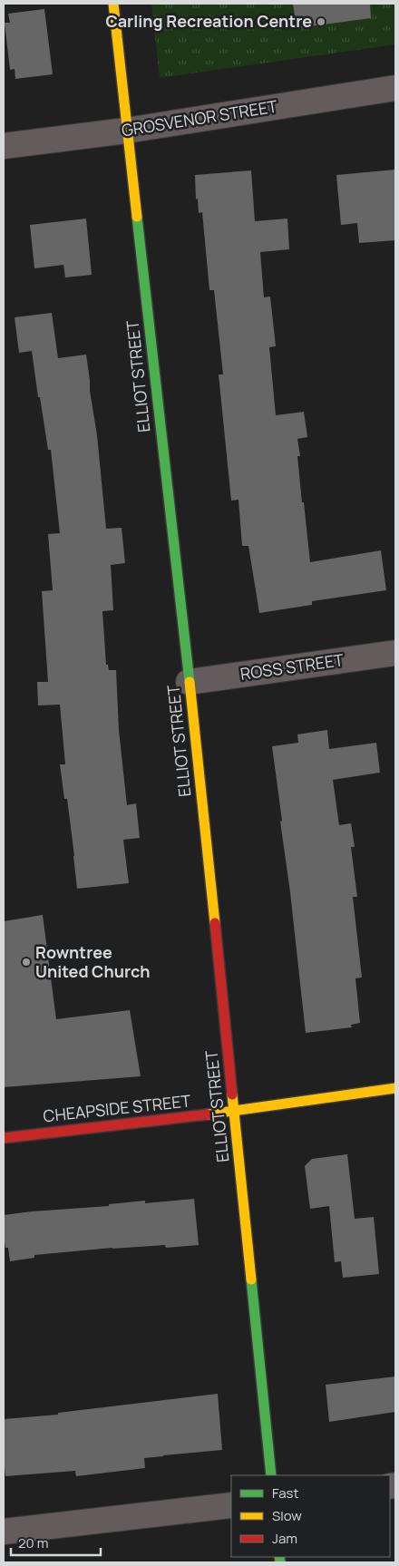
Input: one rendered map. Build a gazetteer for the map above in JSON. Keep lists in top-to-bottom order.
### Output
{
  "streets": {
    "street": [
      "GROSVENOR STREET",
      "ELLIOT STREET",
      "ROSS STREET",
      "CHEAPSIDE STREET"
    ]
  },
  "crossings": [
    ["GROSVENOR STREET", "ELLIOT STREET"],
    ["ELLIOT STREET", "ROSS STREET"],
    ["ELLIOT STREET", "CHEAPSIDE STREET"]
  ],
  "places": ["Carling Recreation Centre", "Rowntree United Church"],
  "legend": ["Fast", "Slow", "Jam"],
  "scale_bar": "20 m"
}
